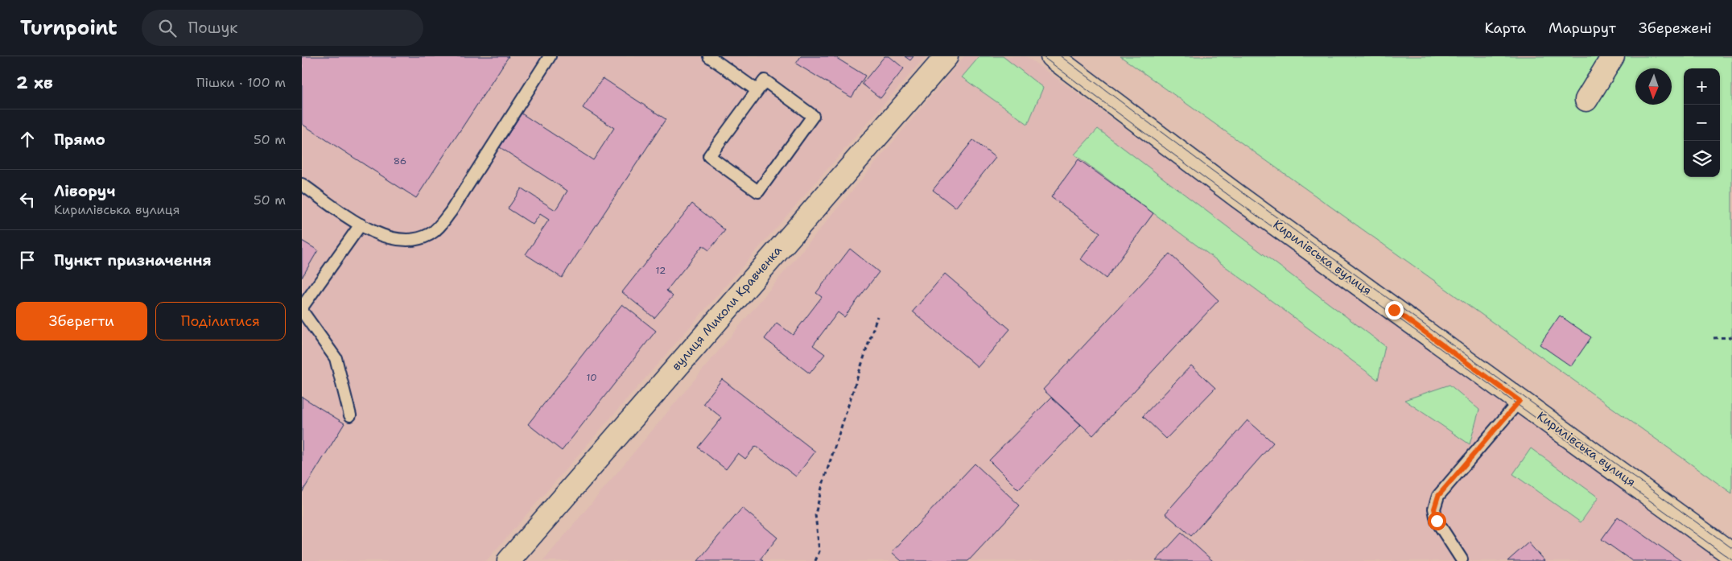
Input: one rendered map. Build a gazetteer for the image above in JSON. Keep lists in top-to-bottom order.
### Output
{
  "streets": {
    "main road": ["Кирилівська вулиця", "вулиця Миколи Кравченка"]
  },
  "house_numbers": ["86", "12", "10"],
  "north": "bottom",
  "page": {
    "header": "Turnpoint",
    "search": "Пошук",
    "nav": ["Карта", "Маршрут", "Збережені"],
    "heading": ["2 хв", "Пішки · 100 m"],
    "map_buttons": ["+", "−"],
    "list": [
      ["Прямо", "50 m"],
      ["Ліворуч", "Кирилівська вулиця", "50 m"],
      "Пункт призначення"
    ],
    "buttons": ["Зберегти", "Поділитися"]
  }
}
